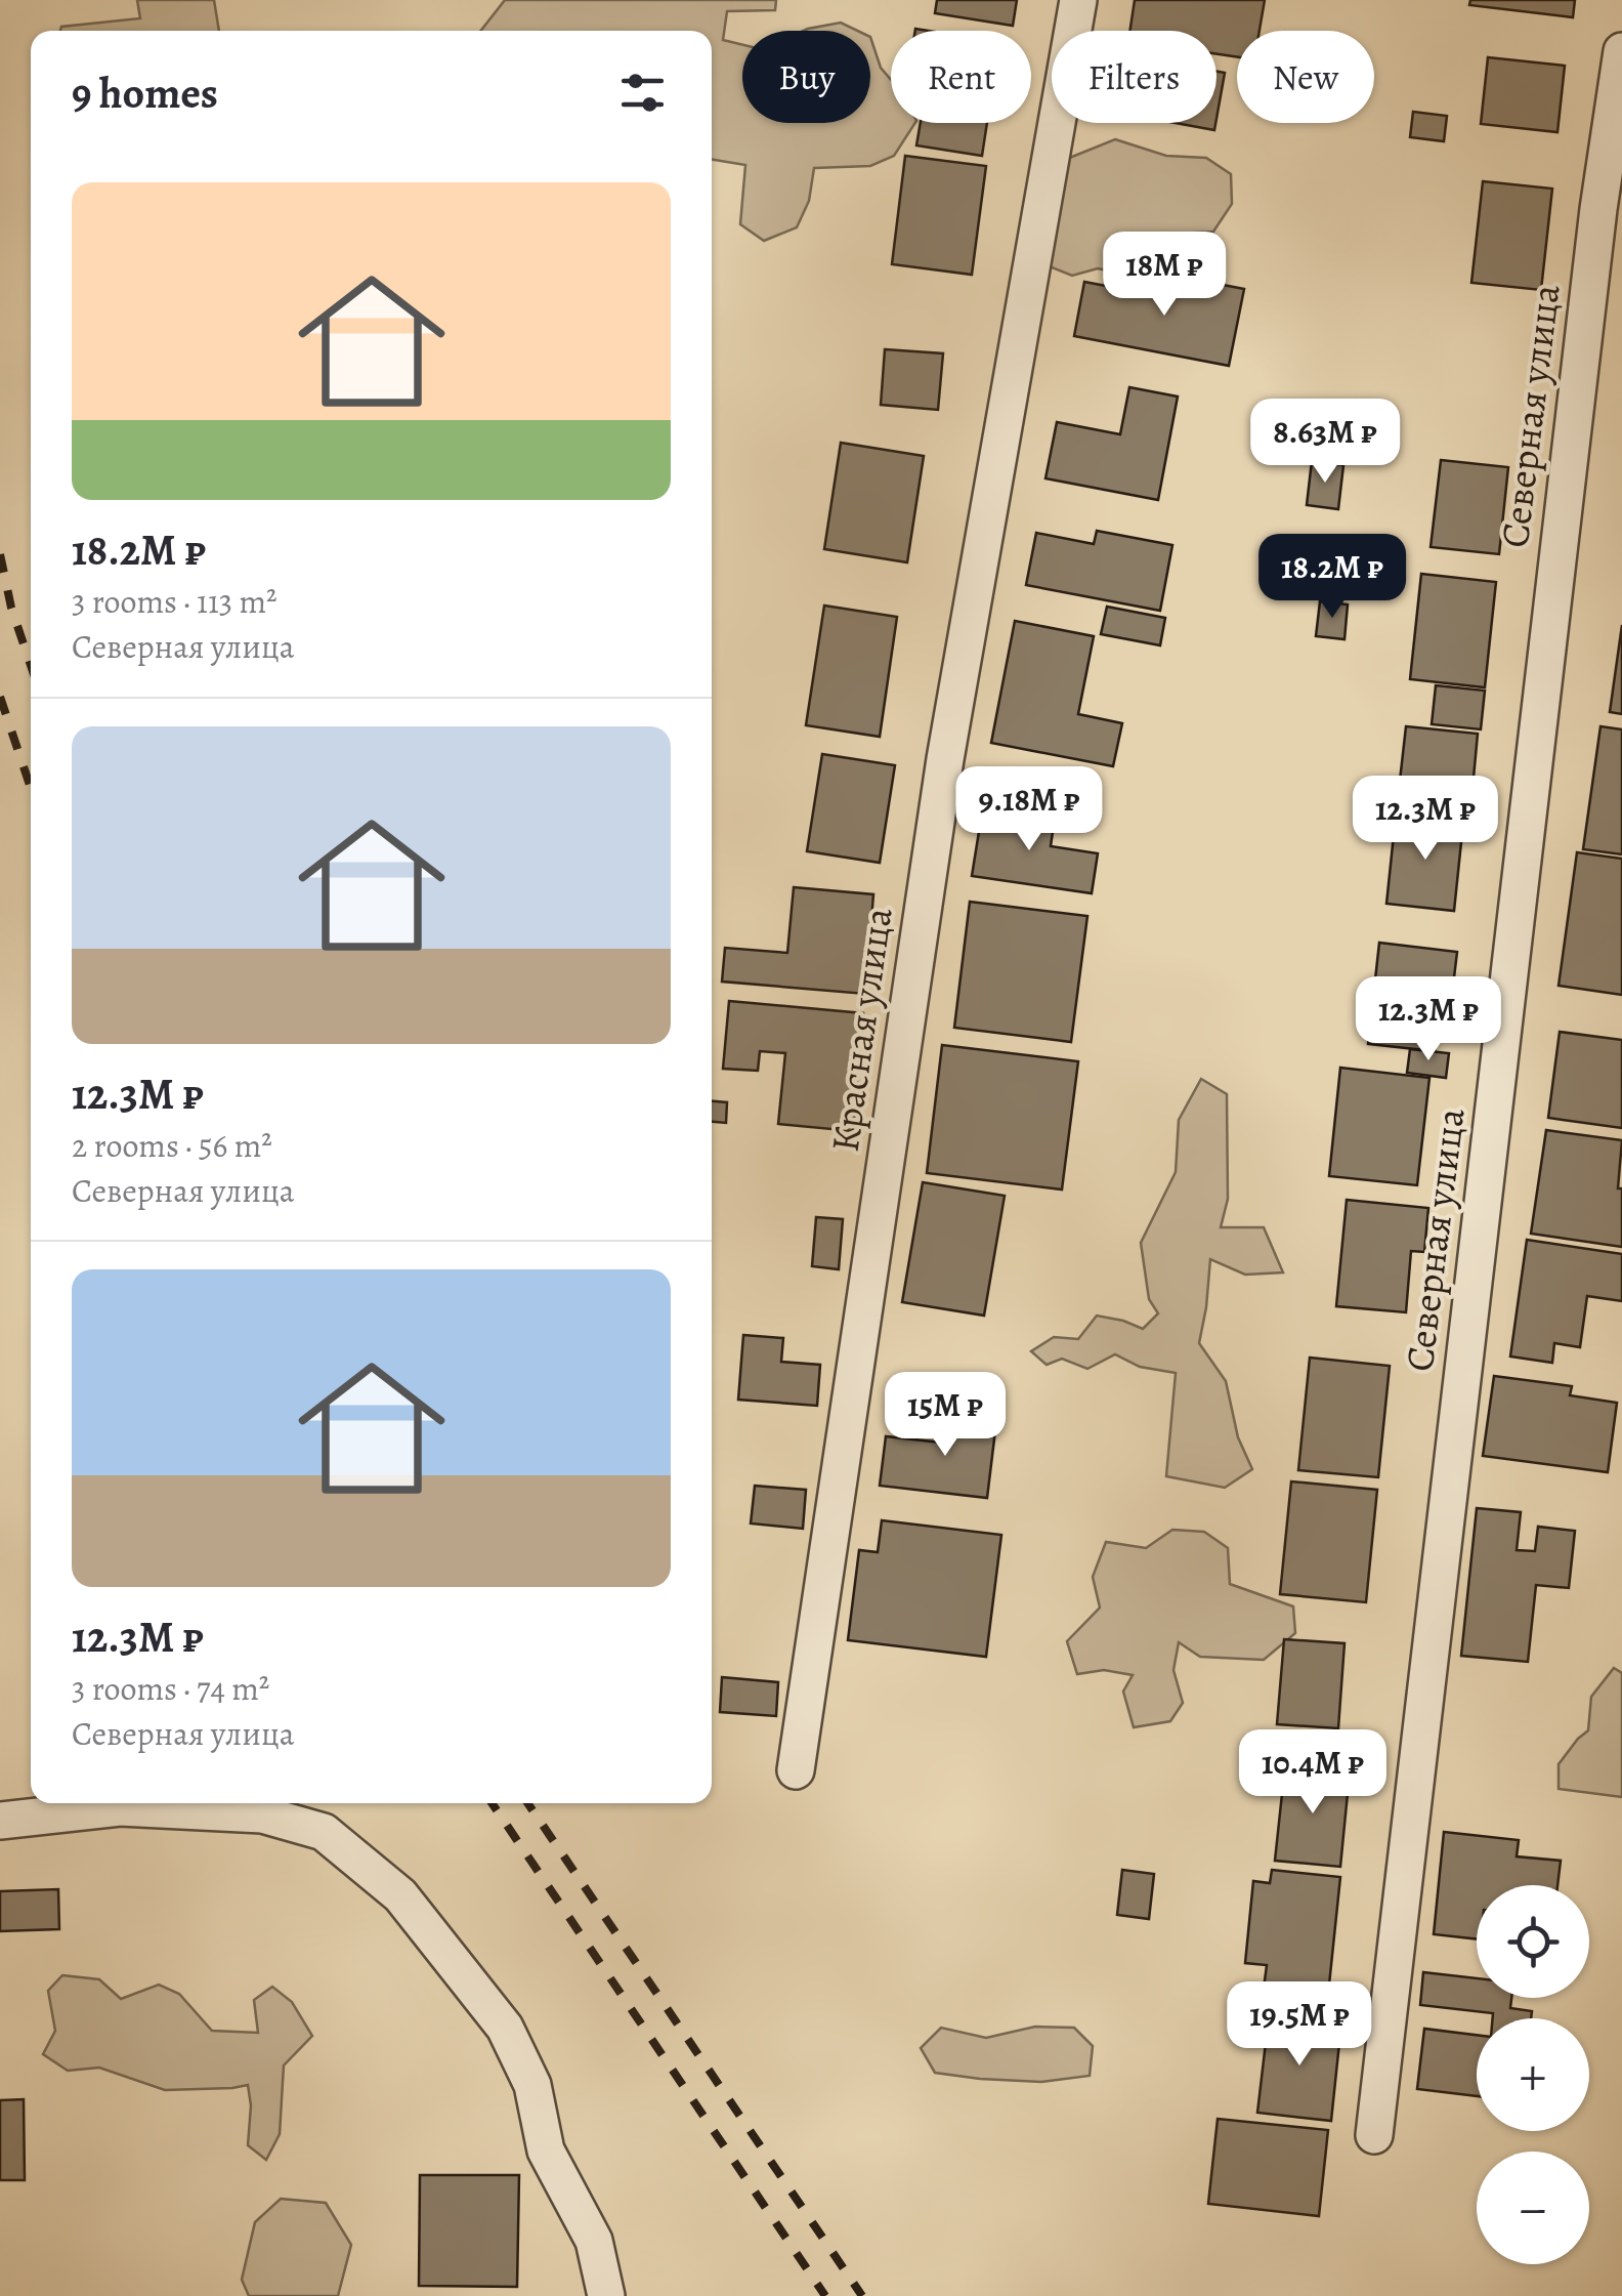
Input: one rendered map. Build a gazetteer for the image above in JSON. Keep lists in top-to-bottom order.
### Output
{
  "streets": {
    "street": ["Северная улица", "Красная улица"]
  },
  "page": {
    "chip": [
      "Buy",
      "Rent",
      "Filters",
      "New"
    ],
    "heading": "9 homes",
    "list": [
      {
        "name": "18.2M ₽",
        "note": "3 rooms · 113 m² · Северная улица"
      },
      {
        "name": "12.3M ₽",
        "note": "2 rooms · 56 m² · Северная улица"
      },
      {
        "name": "12.3M ₽",
        "note": "3 rooms · 74 m² · Северная улица"
      }
    ],
    "price": [
      "18M ₽",
      "8.63M ₽",
      "18.2M ₽",
      "9.18M ₽",
      "12.3M ₽",
      "12.3M ₽",
      "15M ₽",
      "10.4M ₽",
      "19.5M ₽"
    ],
    "map_buttons": ["+", "−"]
  }
}
